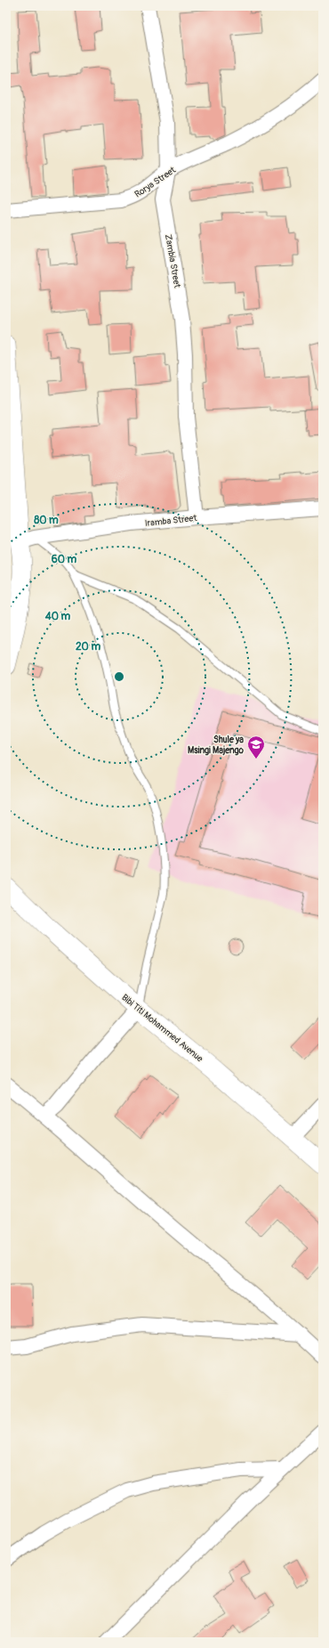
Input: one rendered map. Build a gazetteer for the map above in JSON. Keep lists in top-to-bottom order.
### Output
{
  "streets": {
    "street": [
      "Rorya Street",
      "Zambia Street",
      "Iramba Street",
      "Bibi Titi Mohammed Avenue"
    ]
  },
  "crossings": [
    ["Rorya Street", "Zambia Street"],
    ["Zambia Street", "Iramba Street"]
  ],
  "places": {
    "school or university": ["Shule ya Msingi Majengo"]
  },
  "rings": [
    "80 m",
    "60 m",
    "40 m",
    "20 m"
  ]
}
